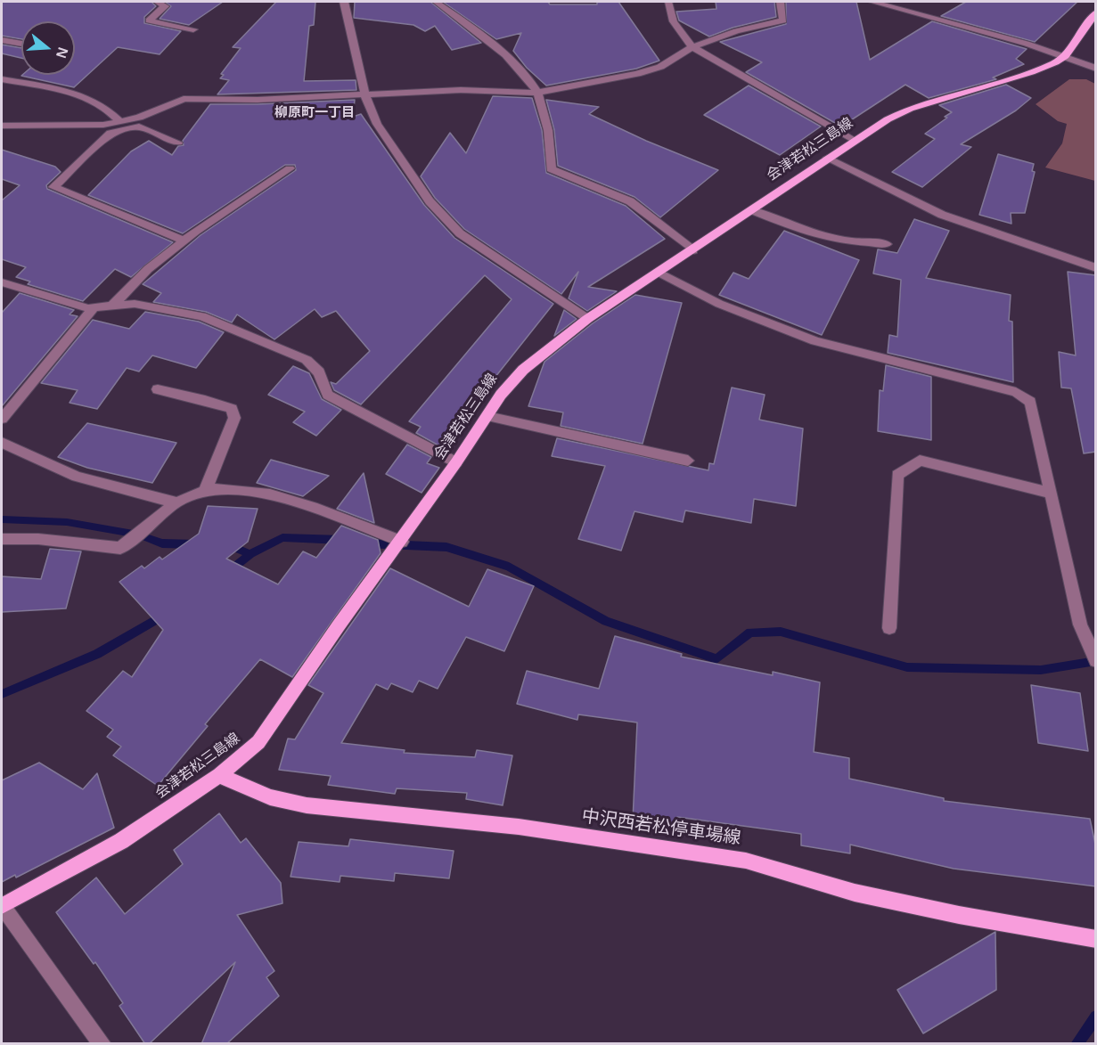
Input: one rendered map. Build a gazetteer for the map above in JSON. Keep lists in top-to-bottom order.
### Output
{
  "streets": {
    "main road": ["会津若松三島線", "中沢西若松停車場線"]
  },
  "crossings": [
    ["会津若松三島線", "中沢西若松停車場線"]
  ],
  "districts": ["柳原町一丁目"],
  "north": "right"
}
